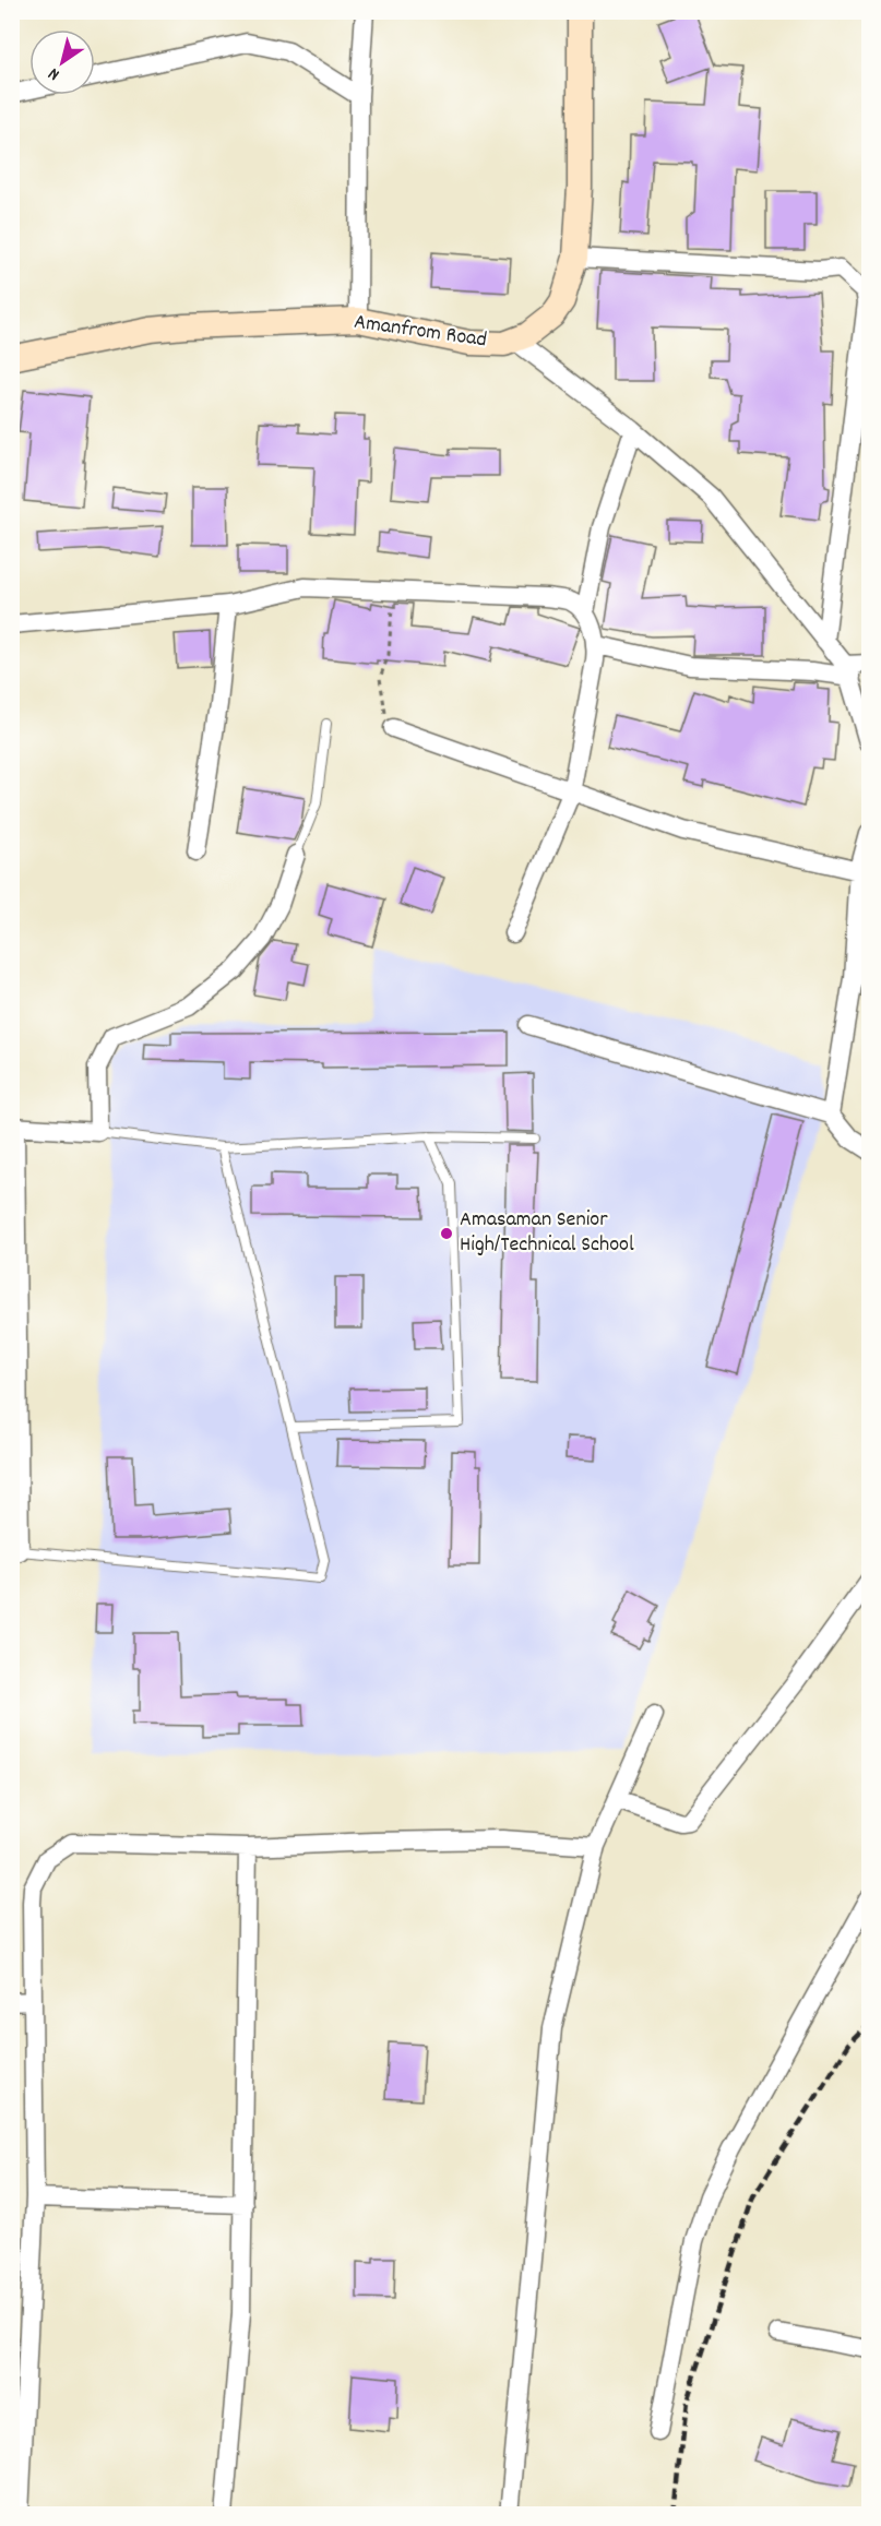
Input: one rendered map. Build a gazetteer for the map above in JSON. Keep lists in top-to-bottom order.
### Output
{
  "streets": {
    "street": ["Amanfrom Road"]
  },
  "places": ["Amasaman Senior High/Technical School"],
  "north": "bottom left"
}
